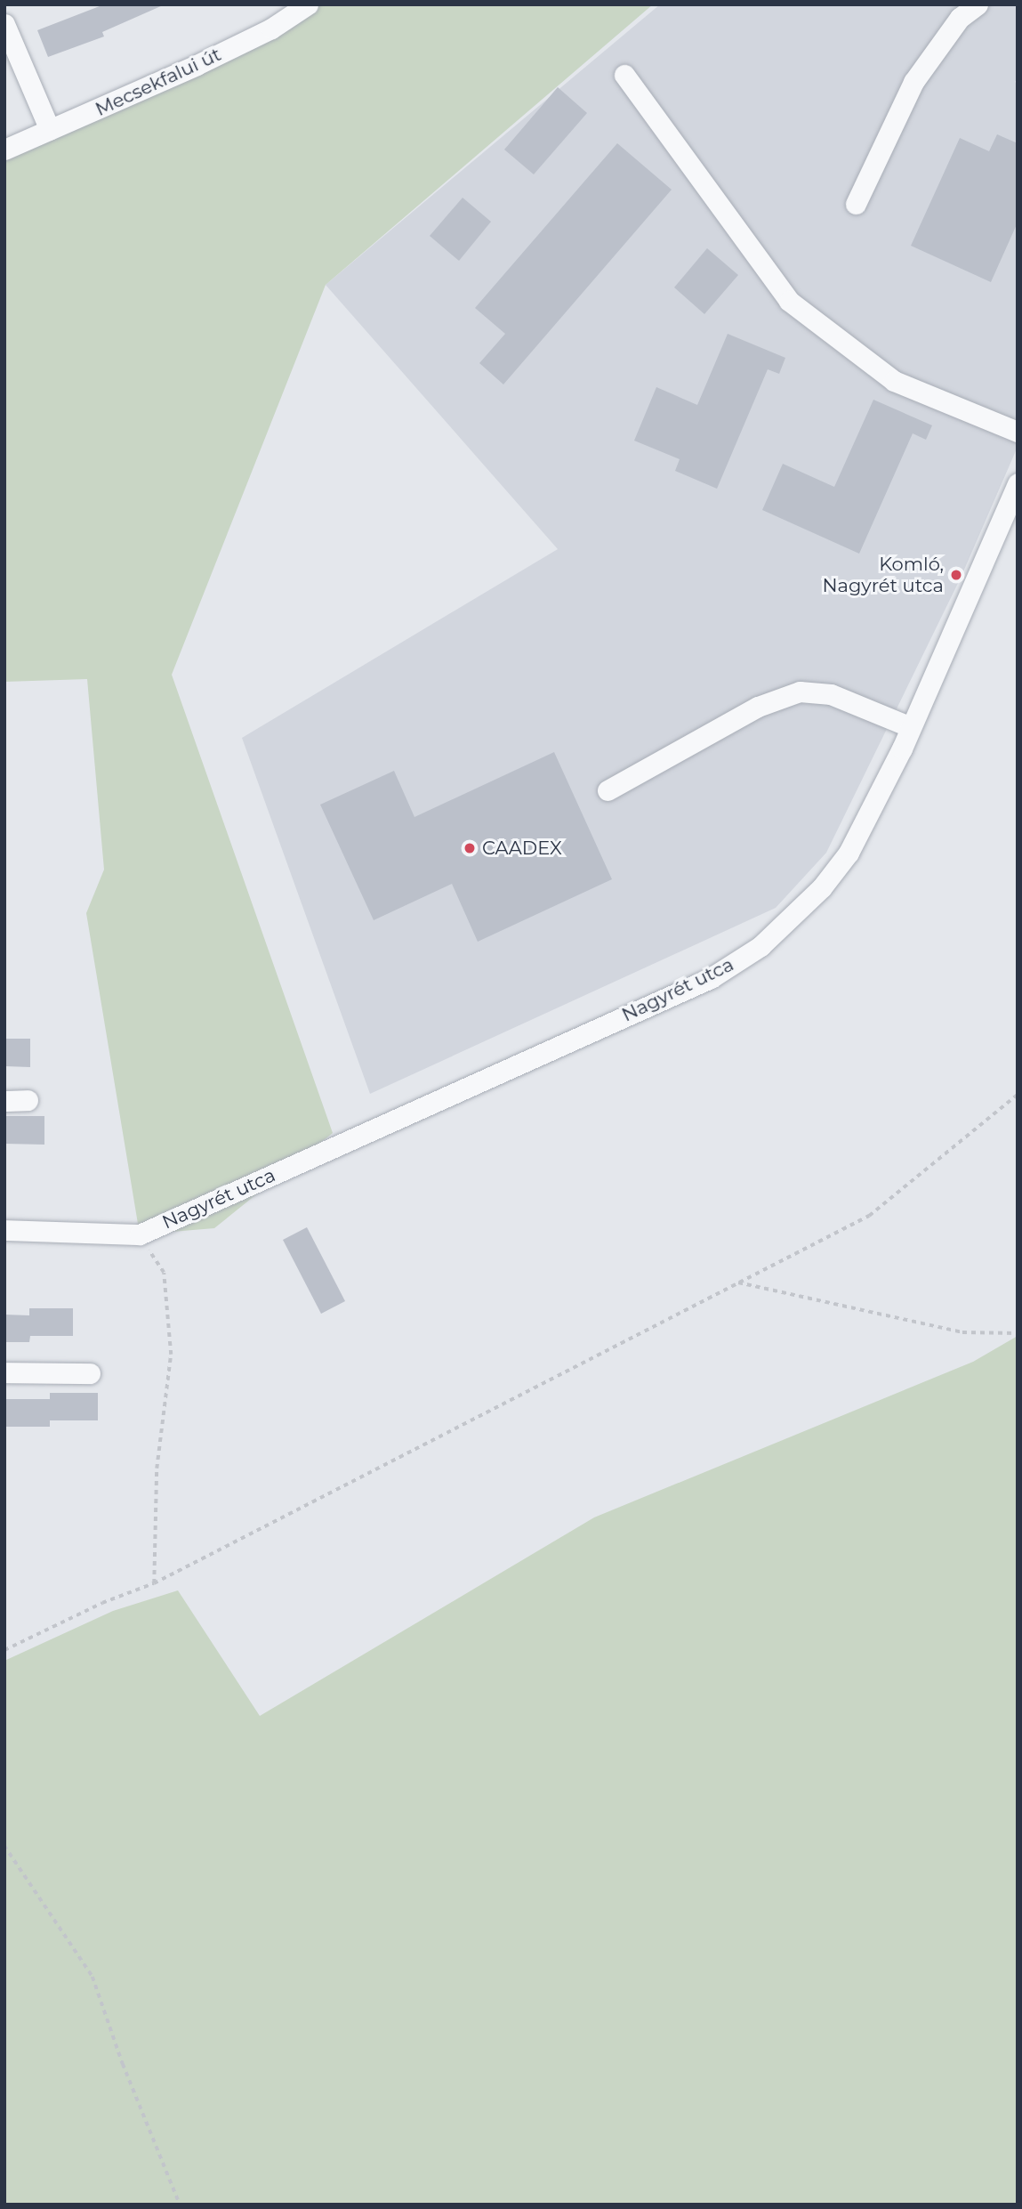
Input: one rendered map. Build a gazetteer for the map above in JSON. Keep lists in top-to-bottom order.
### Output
{
  "streets": {
    "street": ["Mecsekfalui út", "Nagyrét utca"]
  },
  "places": ["Komló, Nagyrét utca", "CAADEX"]
}
